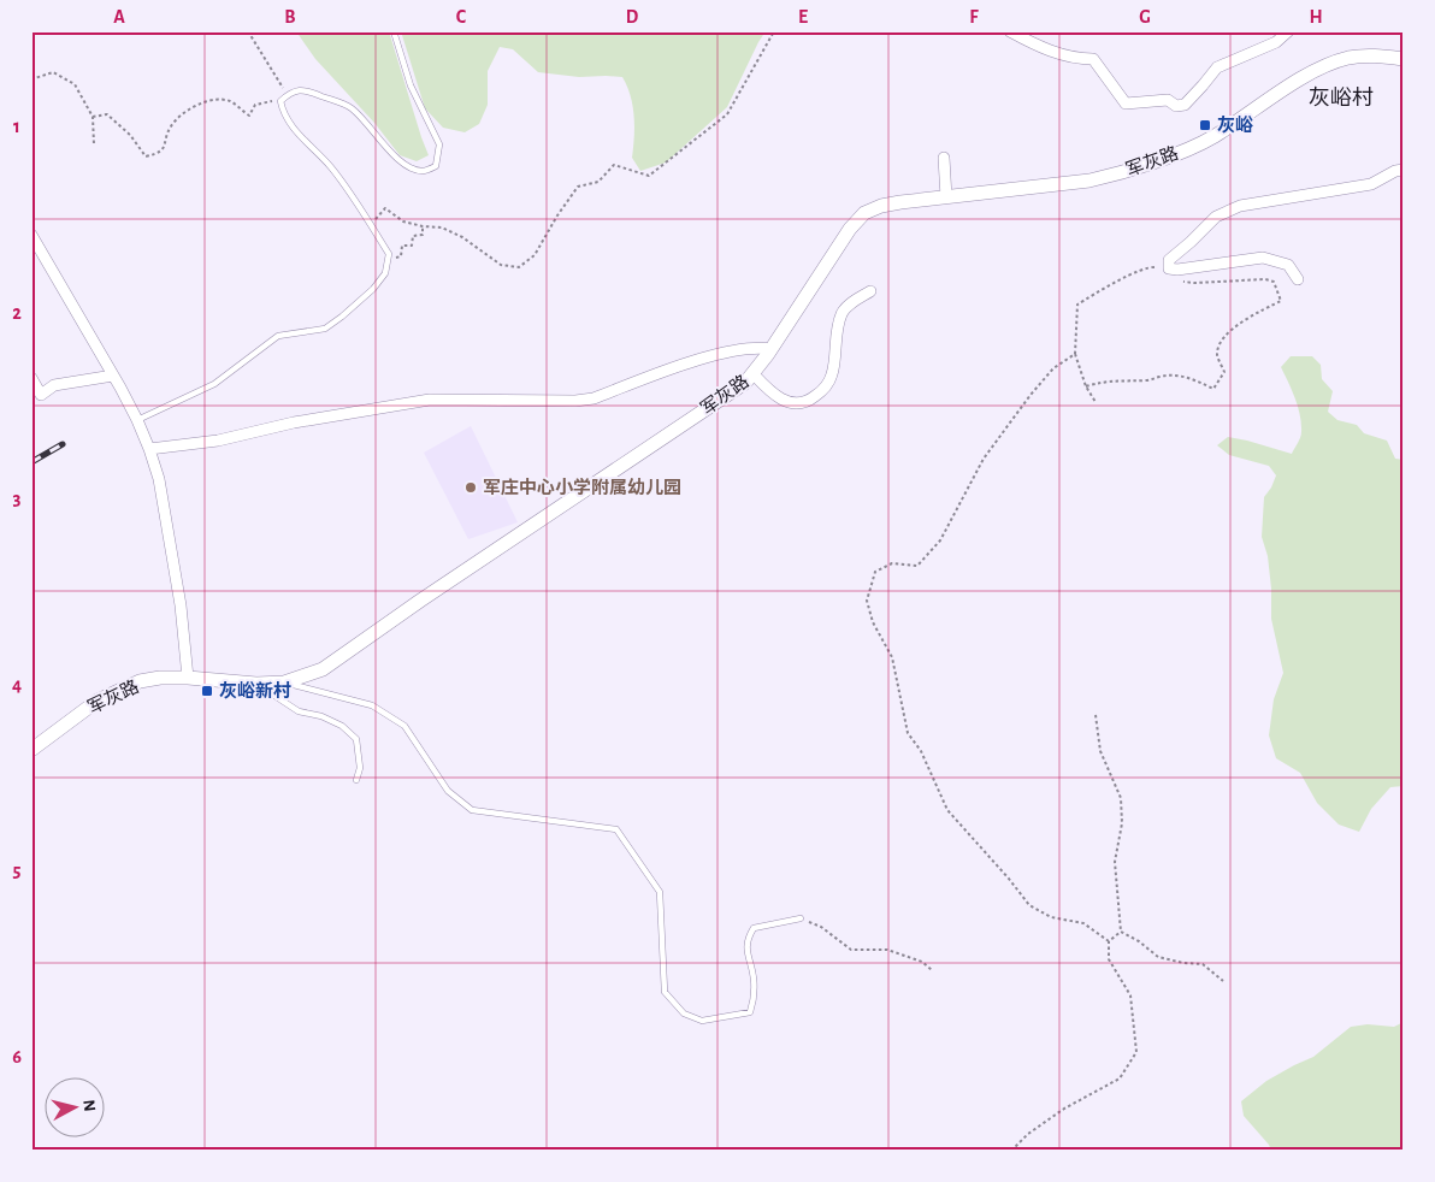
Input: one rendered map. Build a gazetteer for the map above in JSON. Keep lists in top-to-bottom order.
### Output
{
  "streets": {
    "street": ["军灰路"]
  },
  "districts": ["灰峪村"],
  "places": {
    "transit": ["灰峪", "灰峪新村"],
    "other": ["军庄中心小学附属幼儿园"]
  },
  "north": "right",
  "grid": {
    "columns": [
      "A",
      "B",
      "C",
      "D",
      "E",
      "F",
      "G",
      "H"
    ],
    "rows": [
      "1",
      "2",
      "3",
      "4",
      "5",
      "6"
    ]
  }
}
